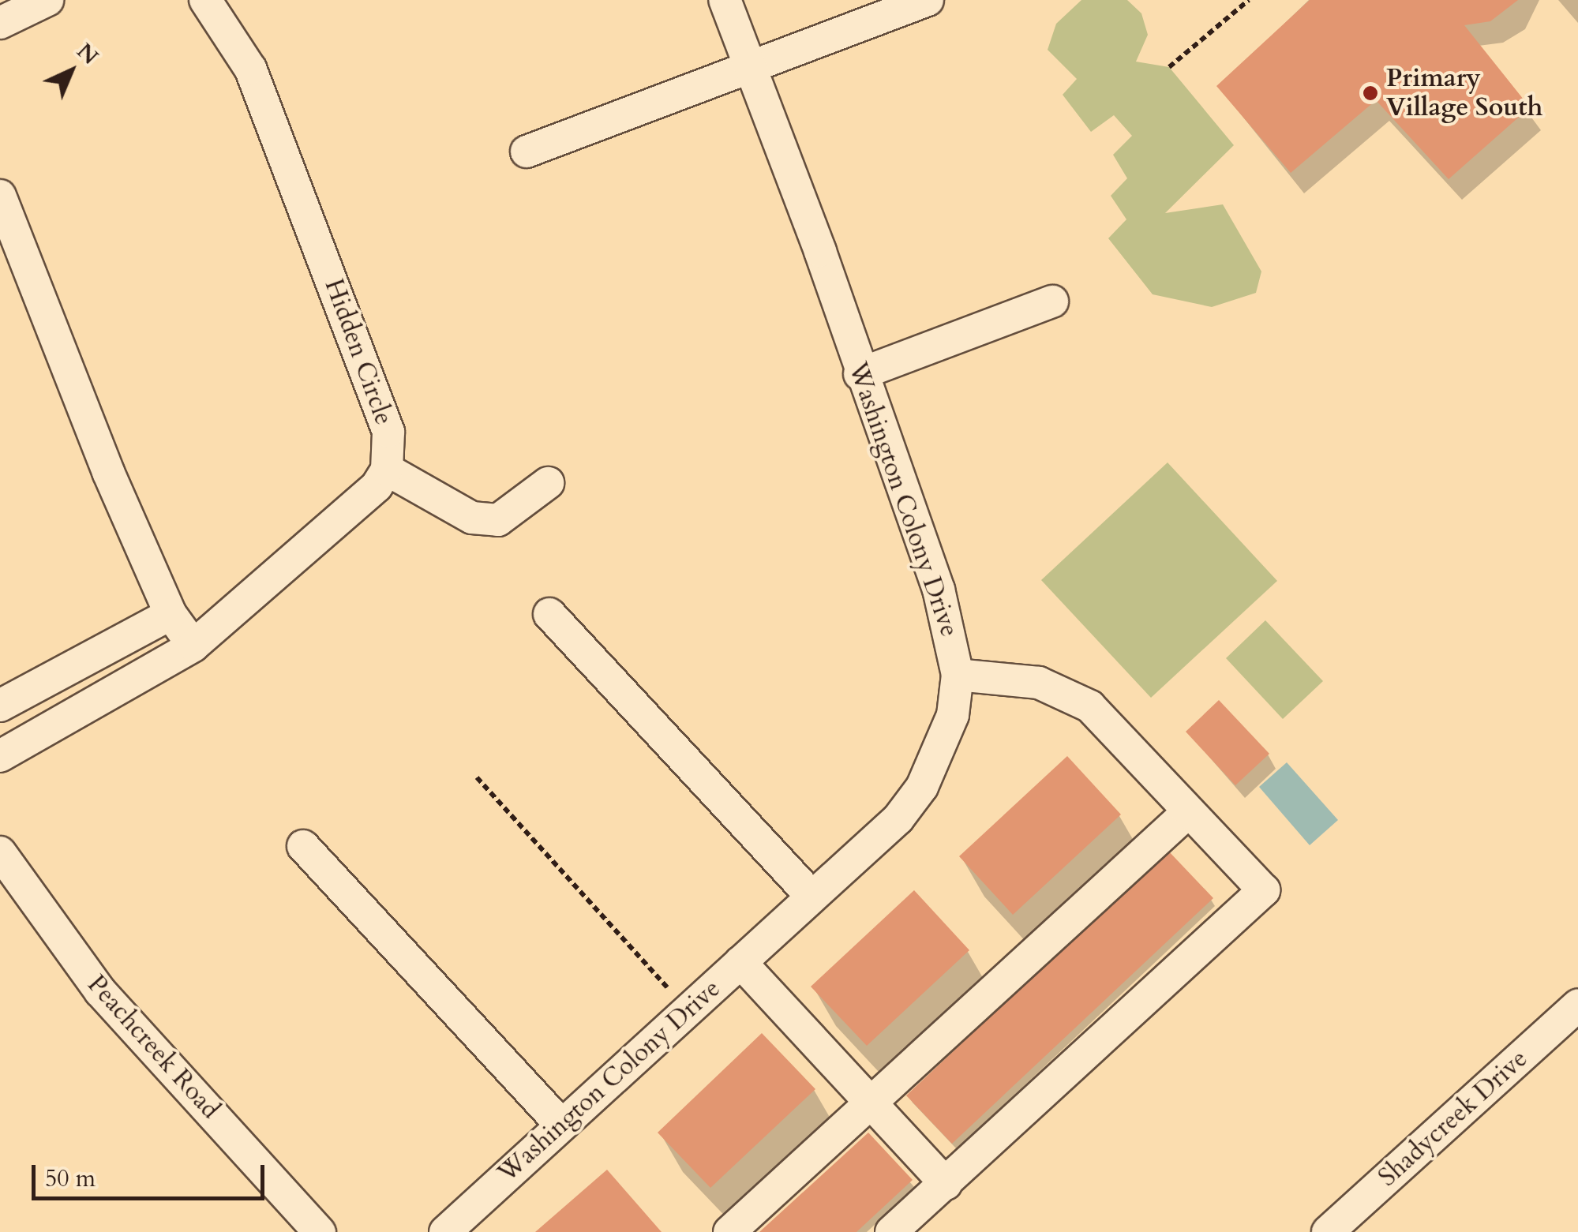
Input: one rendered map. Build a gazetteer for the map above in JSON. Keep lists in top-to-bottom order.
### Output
{
  "streets": {
    "street": [
      "Hidden Circle",
      "Washington Colony Drive",
      "Peachcreek Road",
      "Shadycreek Drive"
    ]
  },
  "places": ["Primary Village South"],
  "scale_bar": "50 m",
  "north": "top right"
}
